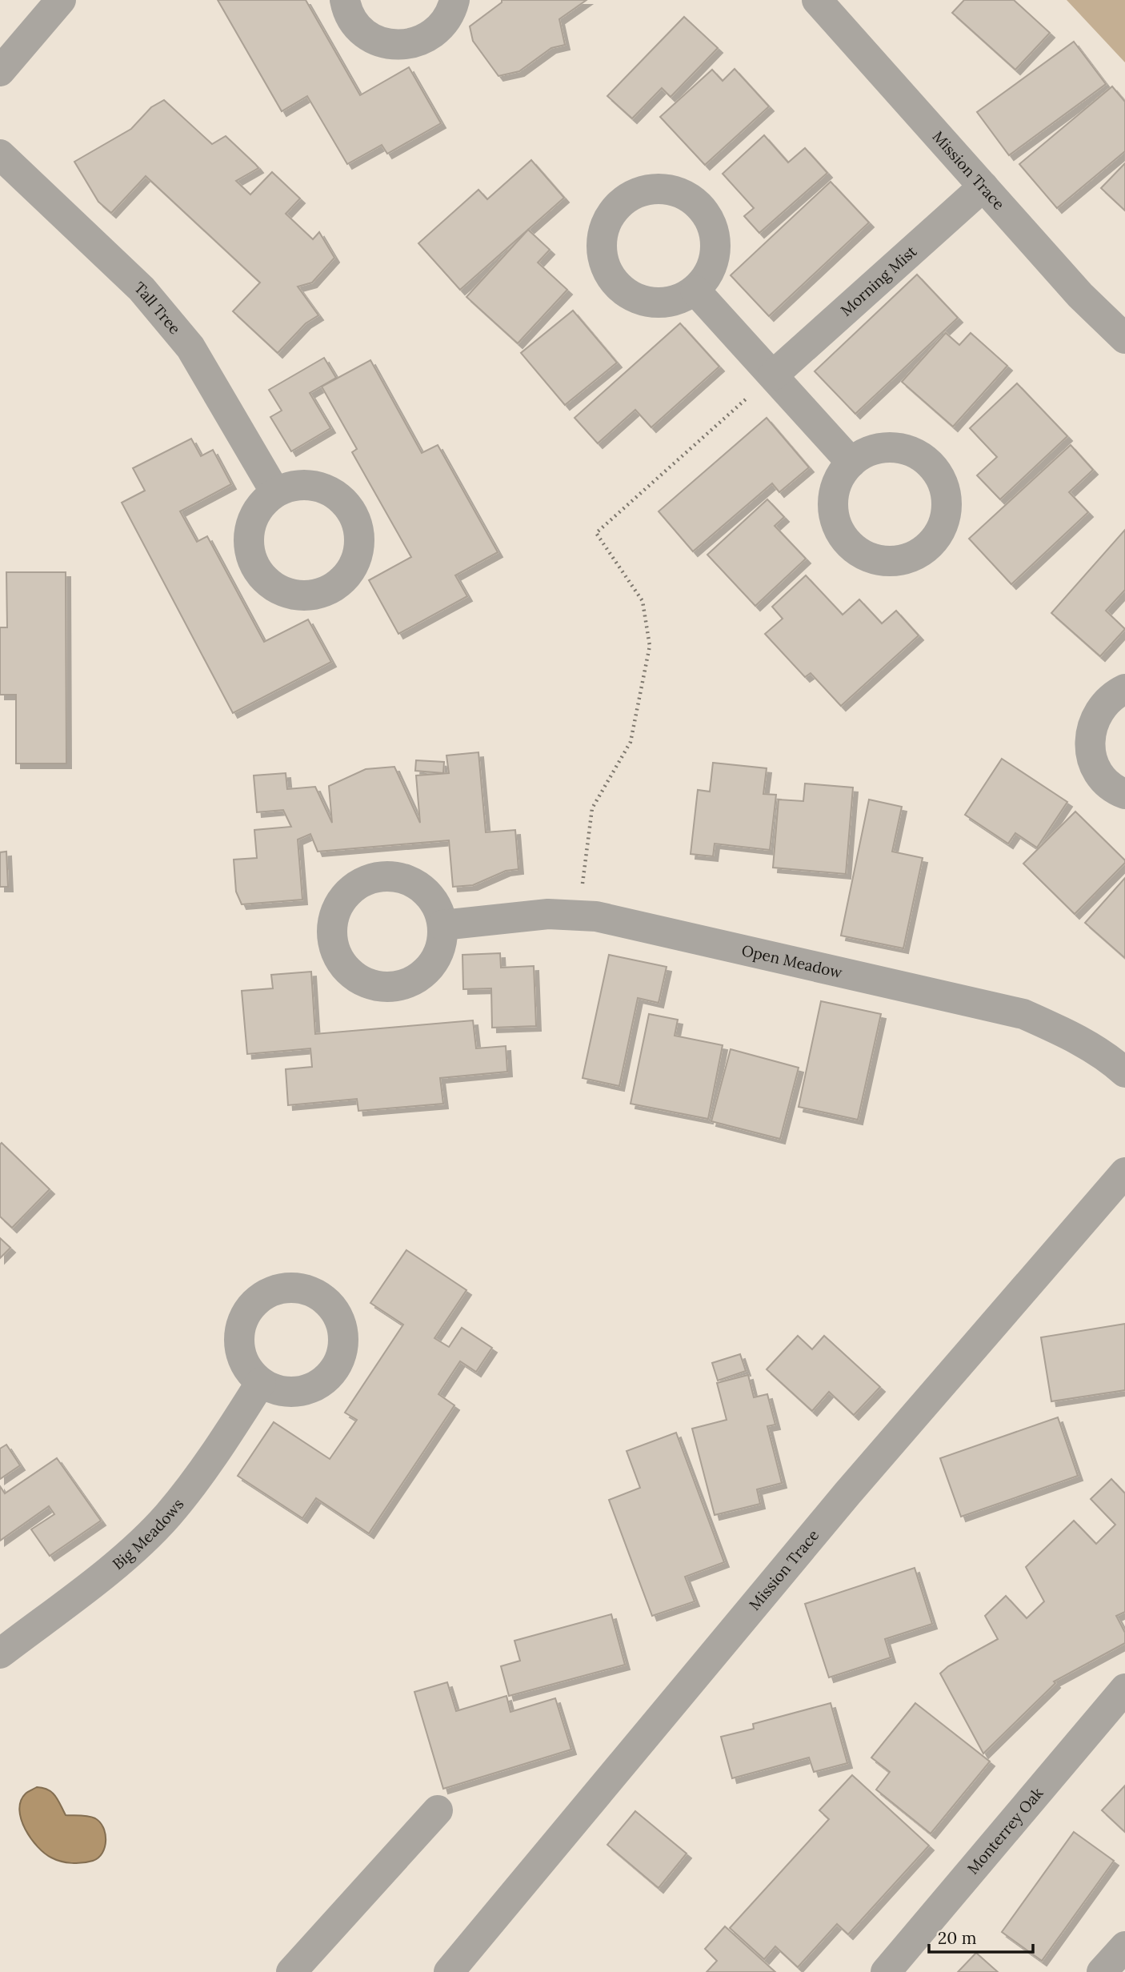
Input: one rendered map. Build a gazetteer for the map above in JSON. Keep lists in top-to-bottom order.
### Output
{
  "streets": {
    "street": [
      "Mission Trace",
      "Morning Mist",
      "Tall Tree",
      "Open Meadow",
      "Big Meadows",
      "Monterrey Oak"
    ]
  },
  "crossings": [
    ["Mission Trace", "Morning Mist"]
  ],
  "scale_bar": "20 m"
}
